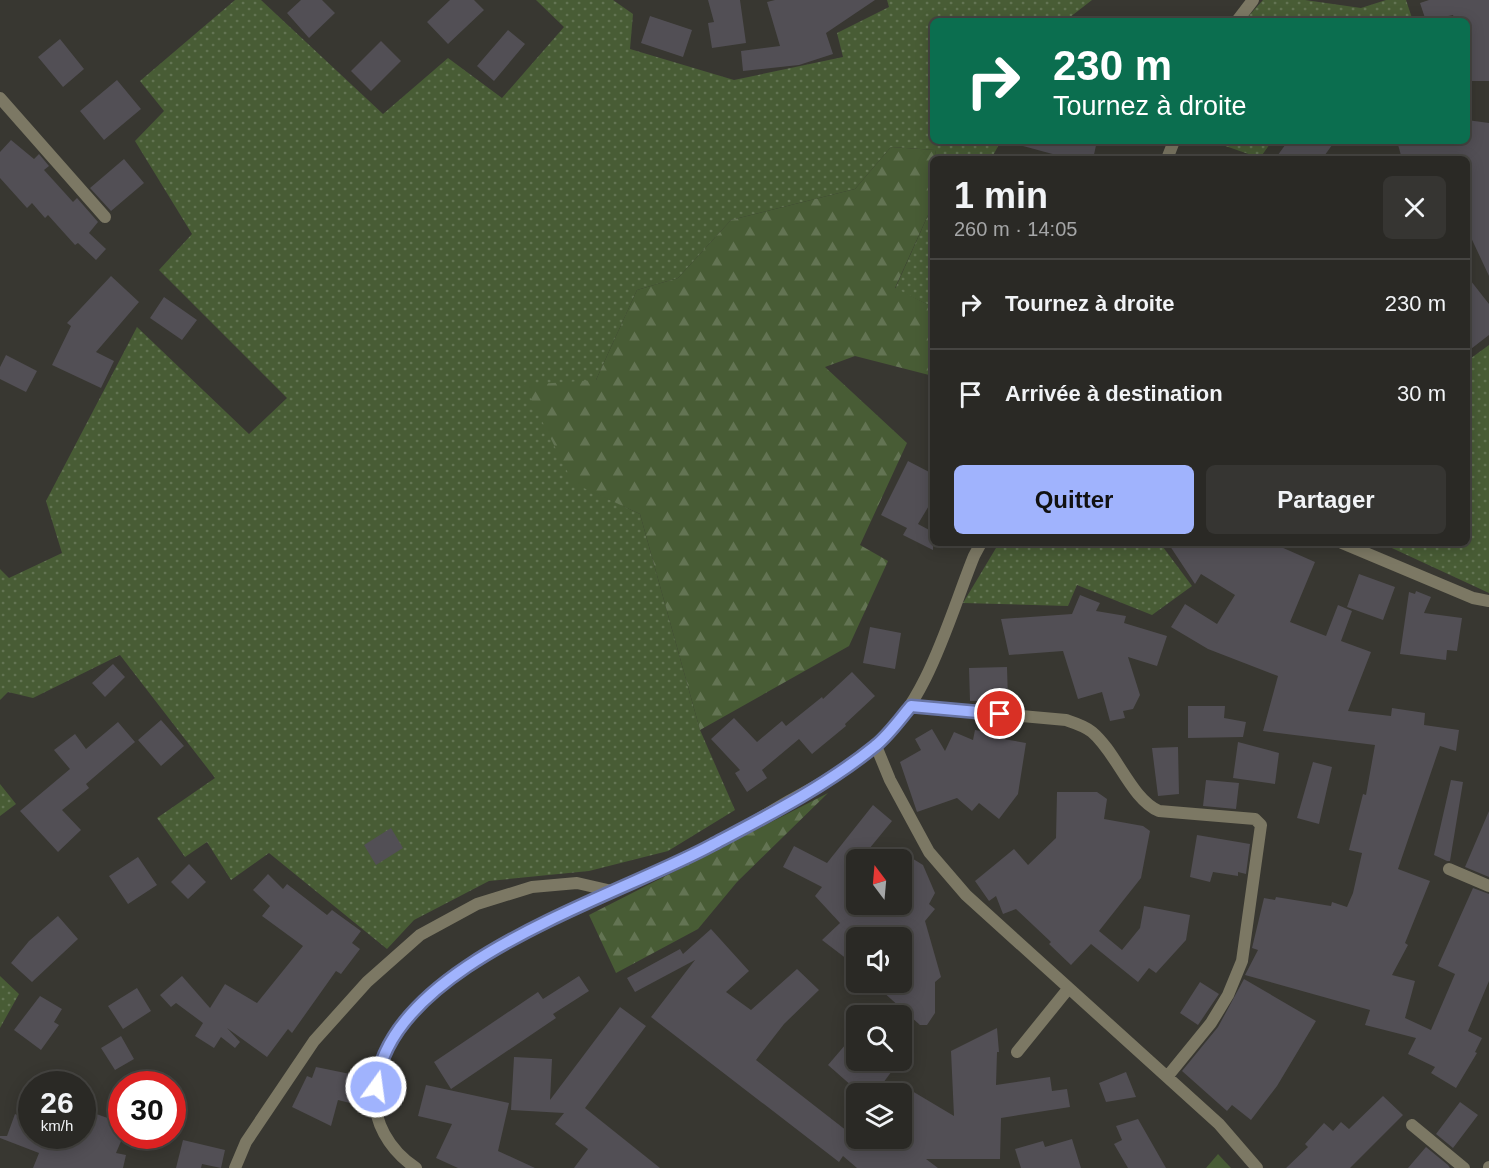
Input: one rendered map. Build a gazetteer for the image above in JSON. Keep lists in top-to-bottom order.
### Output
{
  "north": "top",
  "page": {
    "turn": ["230 m", "Tournez à droite"],
    "heading": ["1 min", "260 m · 14:05"],
    "list": [
      {
        "name": "Tournez à droite",
        "value": "230 m"
      },
      {
        "name": "Arrivée à destination",
        "value": "30 m"
      }
    ],
    "buttons": ["Quitter", "Partager"],
    "speed": "26 km/h",
    "limit": "30"
  }
}
